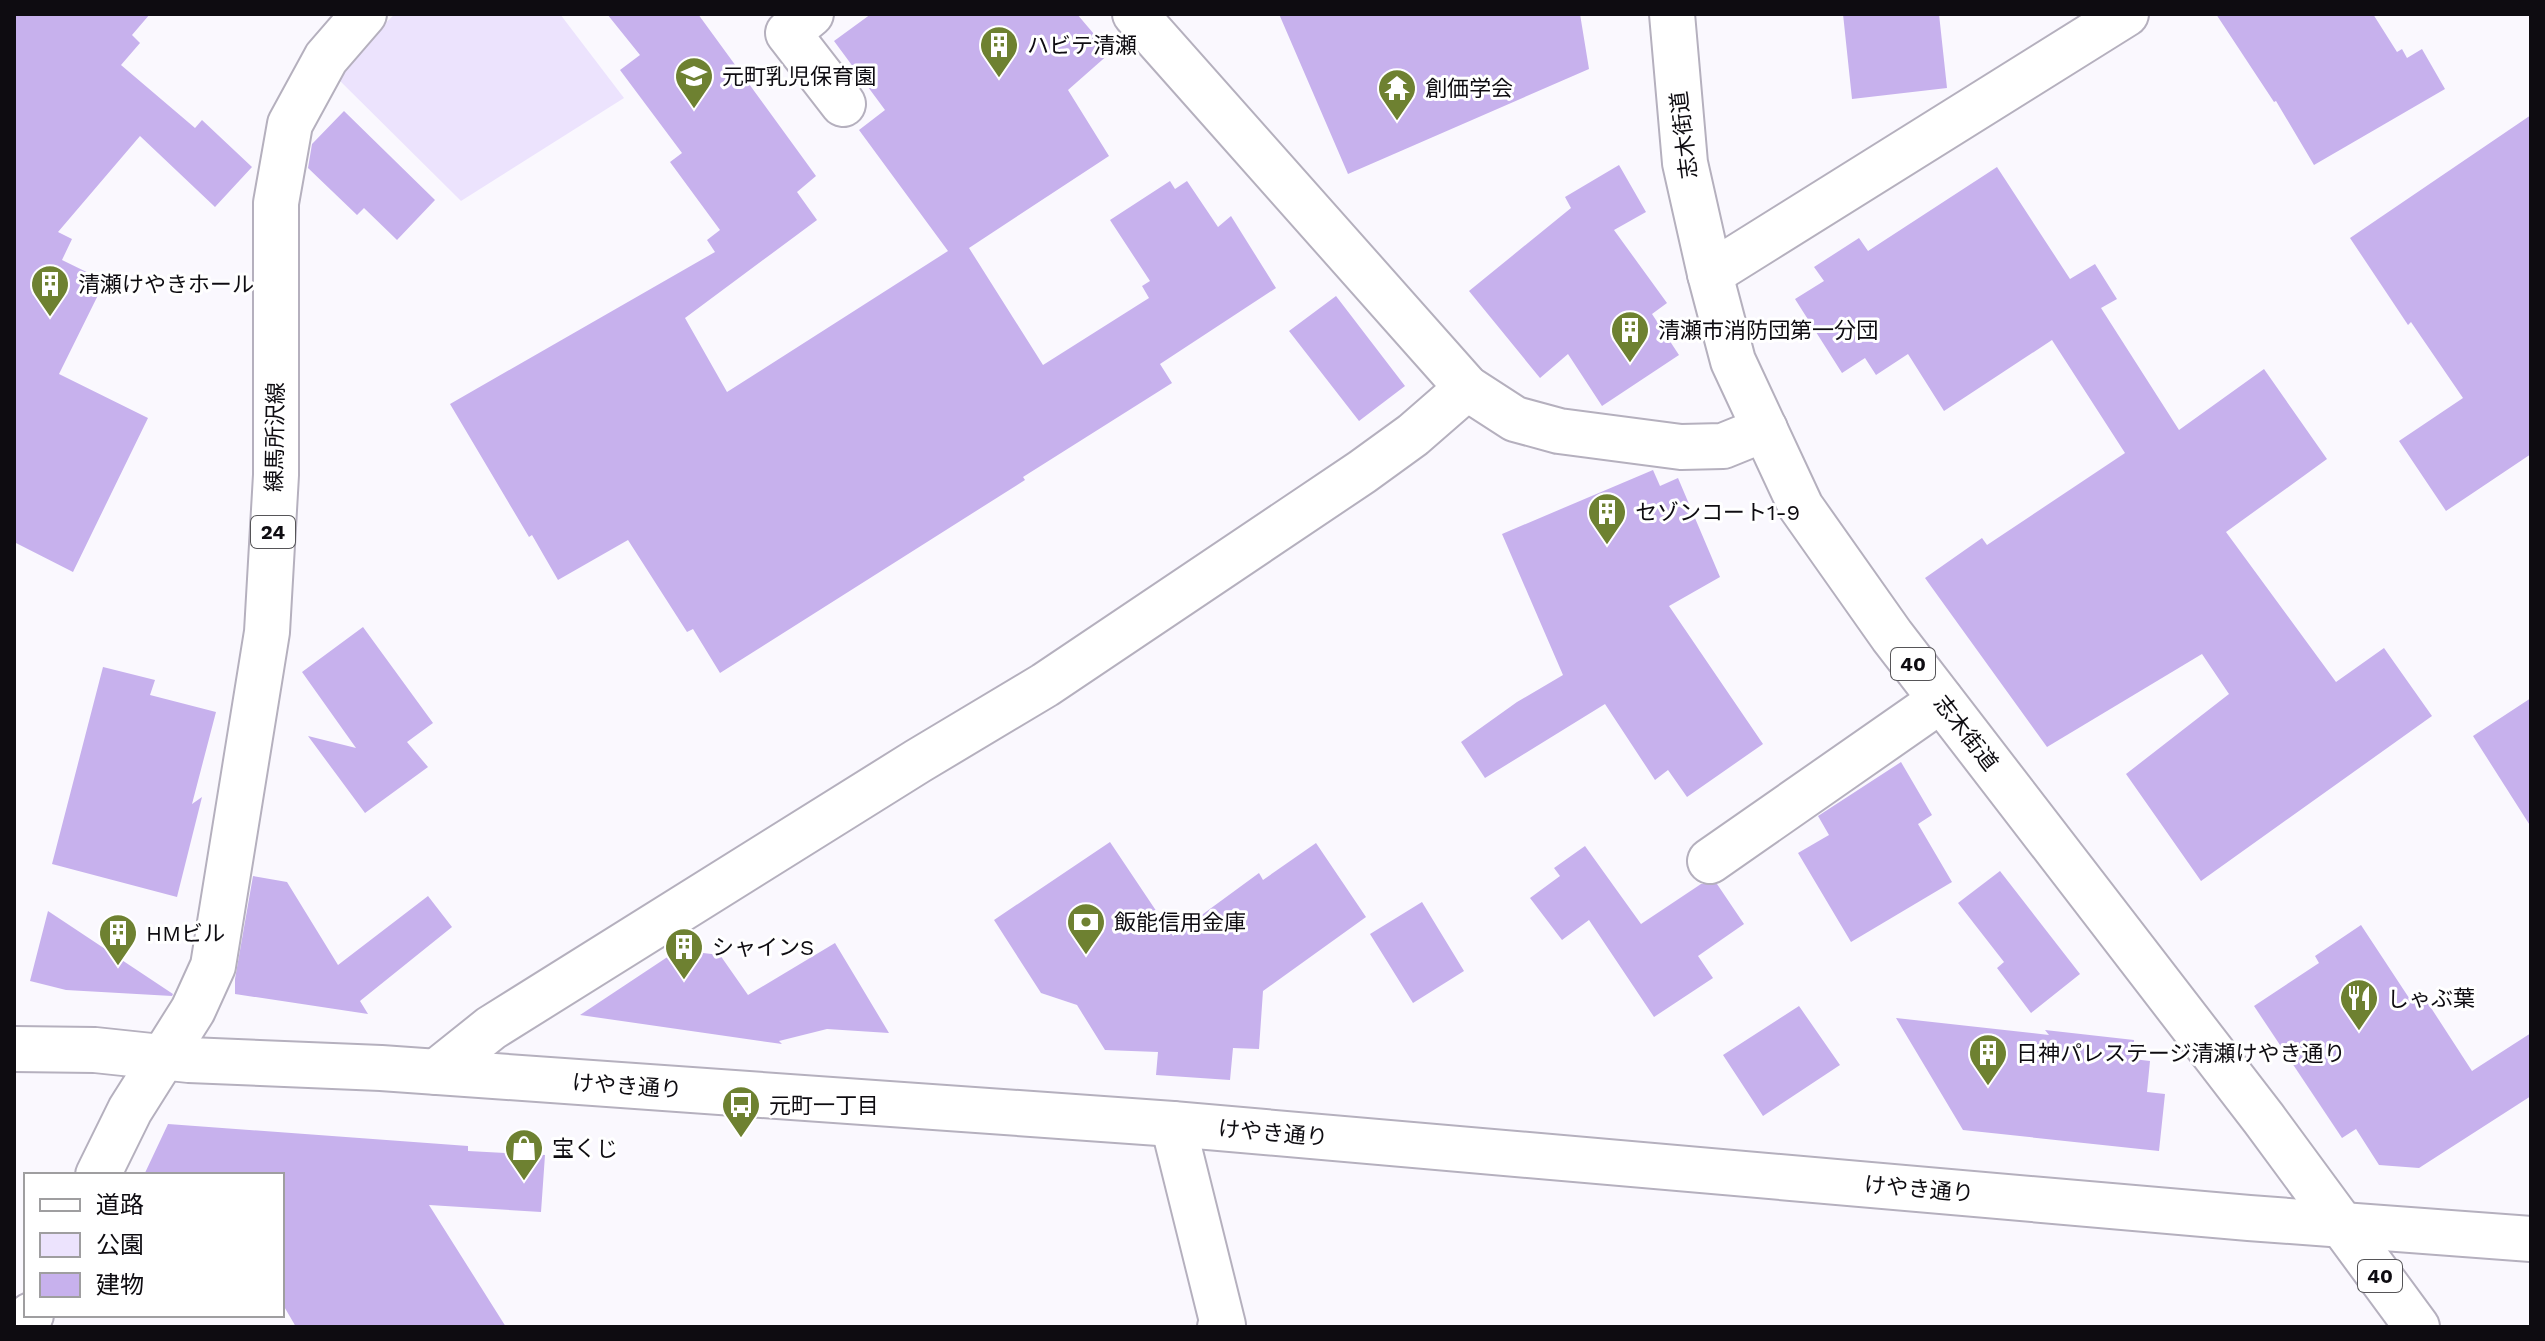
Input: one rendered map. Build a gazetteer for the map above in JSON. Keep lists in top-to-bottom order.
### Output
{
  "streets": {
    "street": [
      "志木街道",
      "練馬所沢線",
      "24",
      "40",
      "けやき通り"
    ]
  },
  "crossings": [
    ["志木街道", "けやき通り"],
    ["練馬所沢線", "24"],
    ["練馬所沢線", "けやき通り"],
    ["24", "けやき通り"]
  ],
  "places": {
    "building": [
      "ハビテ清瀬",
      "清瀬けやきホール",
      "清瀬市消防団第一分団",
      "セゾンコート1-9",
      "HMビル",
      "シャインS",
      "日神パレステージ清瀬けやき通り"
    ],
    "school or university": ["元町乳児保育園"],
    "temple": ["創価学会"],
    "bank": ["飯能信用金庫"],
    "restaurant": ["しゃぶ葉"],
    "bus stop": ["元町一丁目"],
    "shop": ["宝くじ"]
  },
  "legend": ["道路", "公園", "建物"]
}
